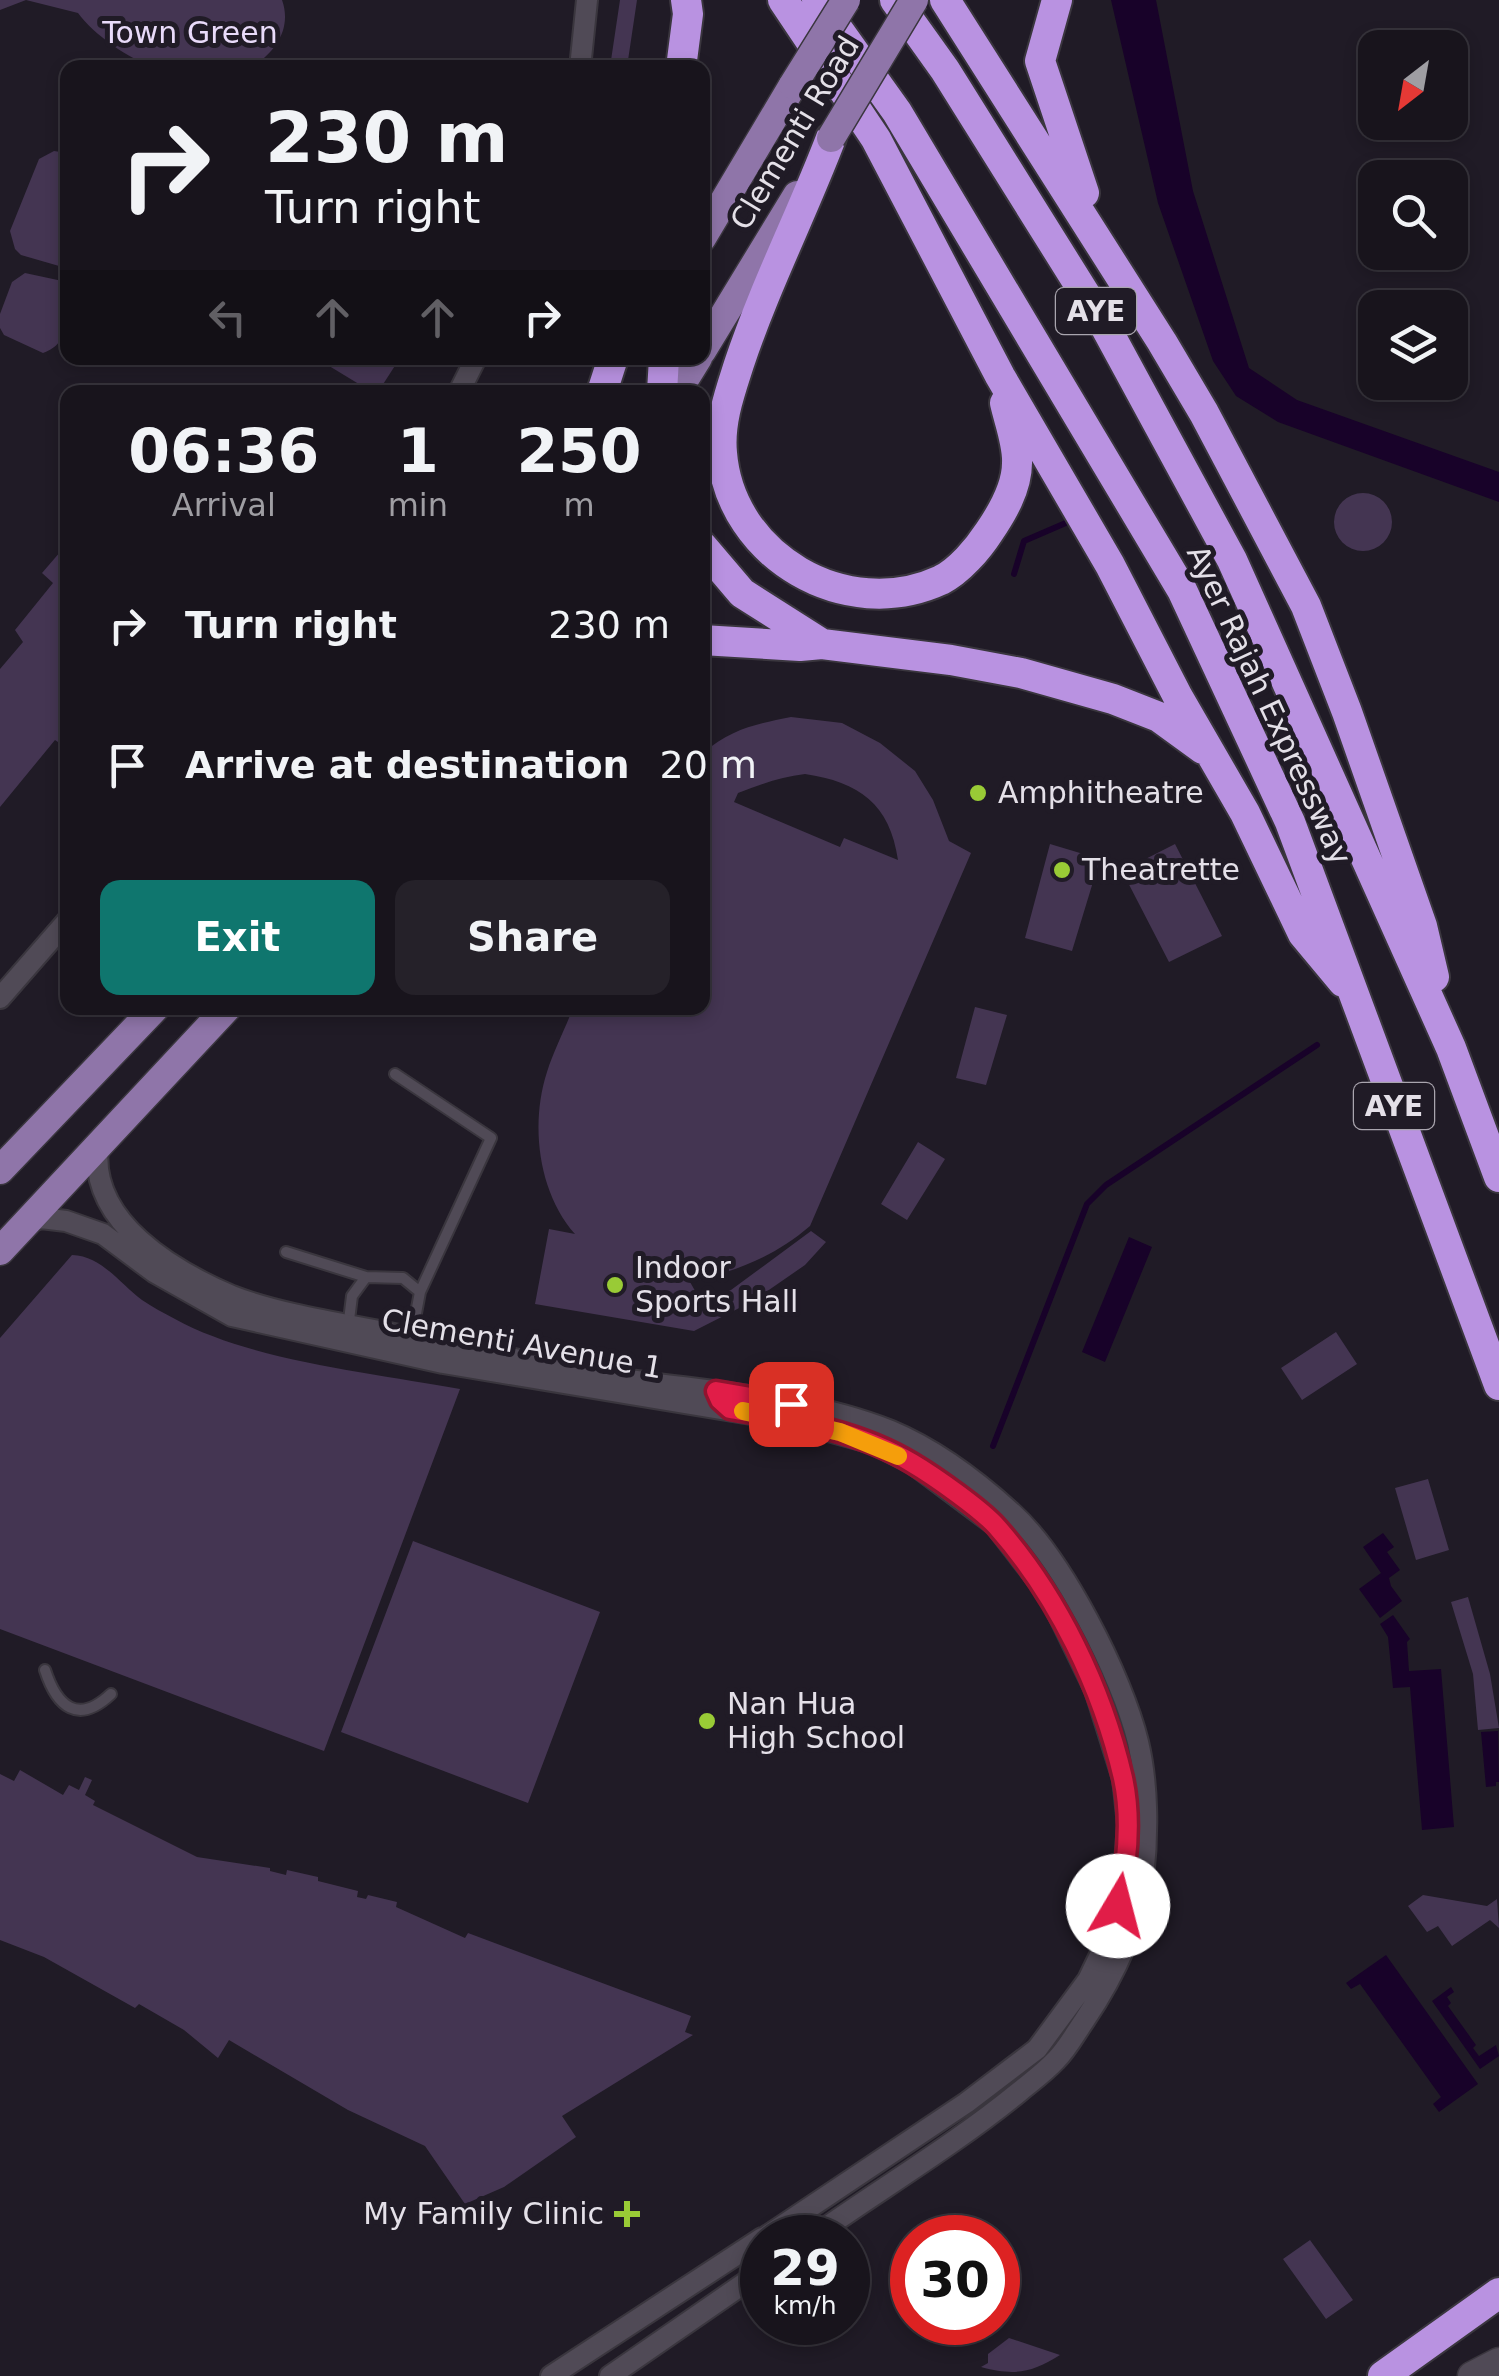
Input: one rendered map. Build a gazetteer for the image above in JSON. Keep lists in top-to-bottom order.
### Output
{
  "streets": {
    "highway": ["AYE", "Ayer Rajah Expressway"],
    "main road": ["Clementi Road"],
    "street": ["Clementi Avenue 1"]
  },
  "parks": ["Town Green"],
  "places": {
    "other": [
      "Amphitheatre",
      "Theatrette",
      "Indoor Sports Hall",
      "Nan Hua High School"
    ],
    "health": ["My Family Clinic"]
  },
  "north": "bottom left",
  "page": {
    "turn": ["230 m", "Turn right"],
    "eta": [
      "06:36",
      "Arrival",
      "1",
      "min",
      "250",
      "m"
    ],
    "list": [
      {
        "name": "Turn right",
        "value": "230 m"
      },
      {
        "name": "Arrive at destination",
        "value": "20 m"
      }
    ],
    "buttons": ["Exit", "Share"],
    "speed": "29 km/h",
    "limit": "30"
  }
}
